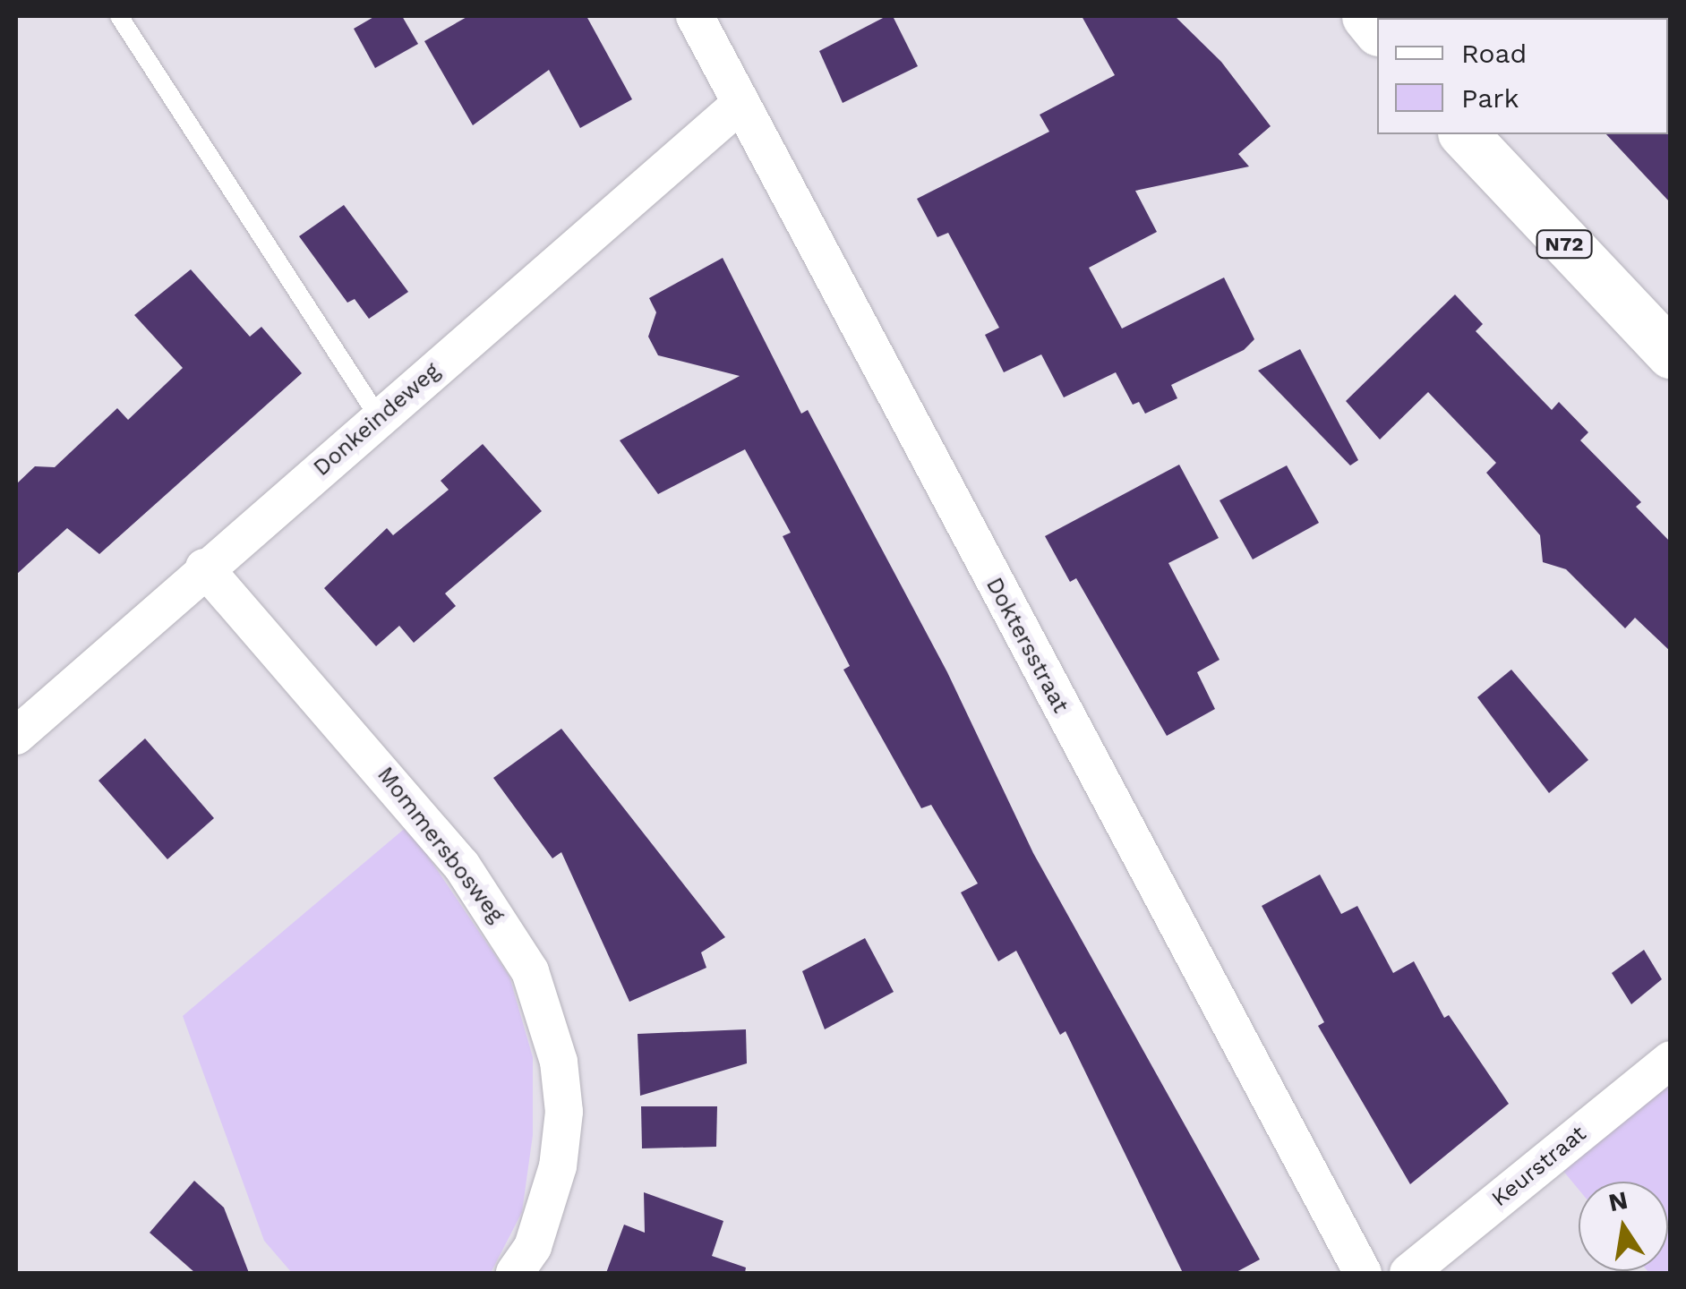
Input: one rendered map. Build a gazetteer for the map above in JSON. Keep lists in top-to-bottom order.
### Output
{
  "streets": {
    "main road": ["N72"],
    "street": [
      "Donkeindeweg",
      "Doktersstraat",
      "Mommersbosweg",
      "Keurstraat"
    ]
  },
  "crossings": [
    ["Donkeindeweg", "Doktersstraat"],
    ["Donkeindeweg", "Mommersbosweg"]
  ],
  "legend": ["Road", "Park"],
  "north": "top"
}
